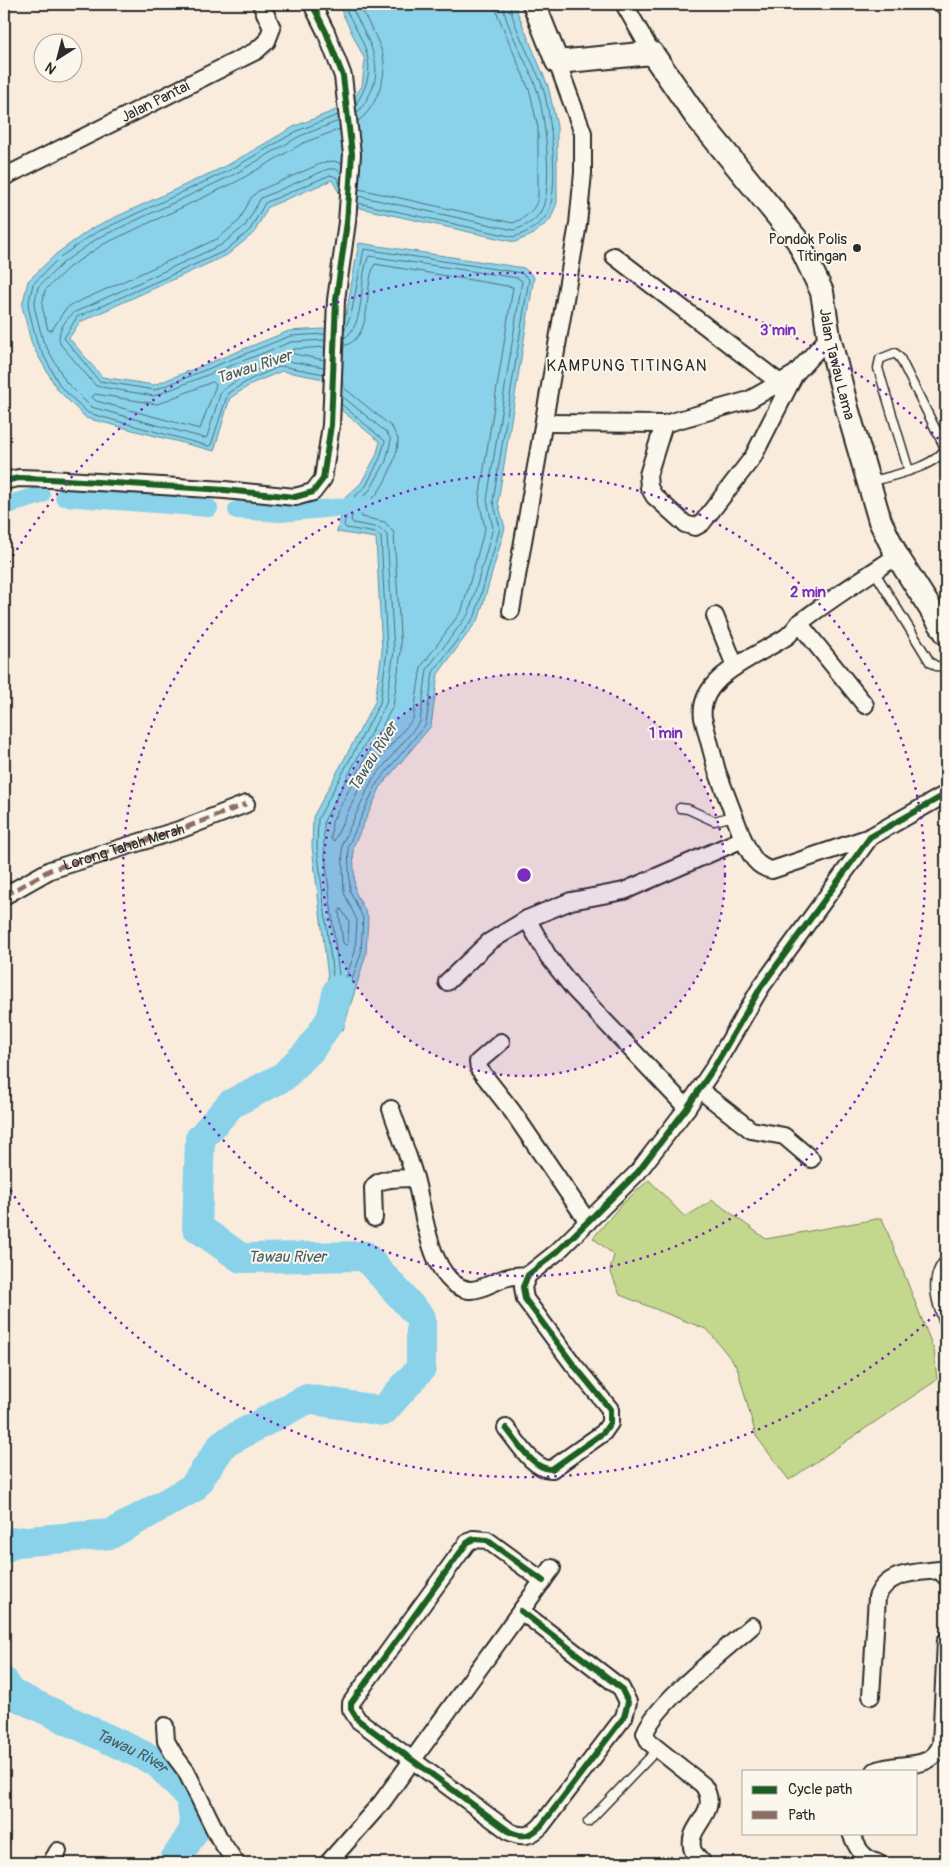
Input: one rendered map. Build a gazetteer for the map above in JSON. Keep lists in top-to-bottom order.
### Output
{
  "streets": {
    "street": ["Jalan Pantai", "Jalan Tawau Lama", "Lorong Tanah Merah"]
  },
  "districts": ["KAMPUNG TITINGAN"],
  "water": ["Tawau River"],
  "places": ["Pondok Polis Titingan"],
  "legend": ["Cycle path", "Path"],
  "north": "bottom left",
  "rings": ["3 min", "2 min", "1 min"]
}
